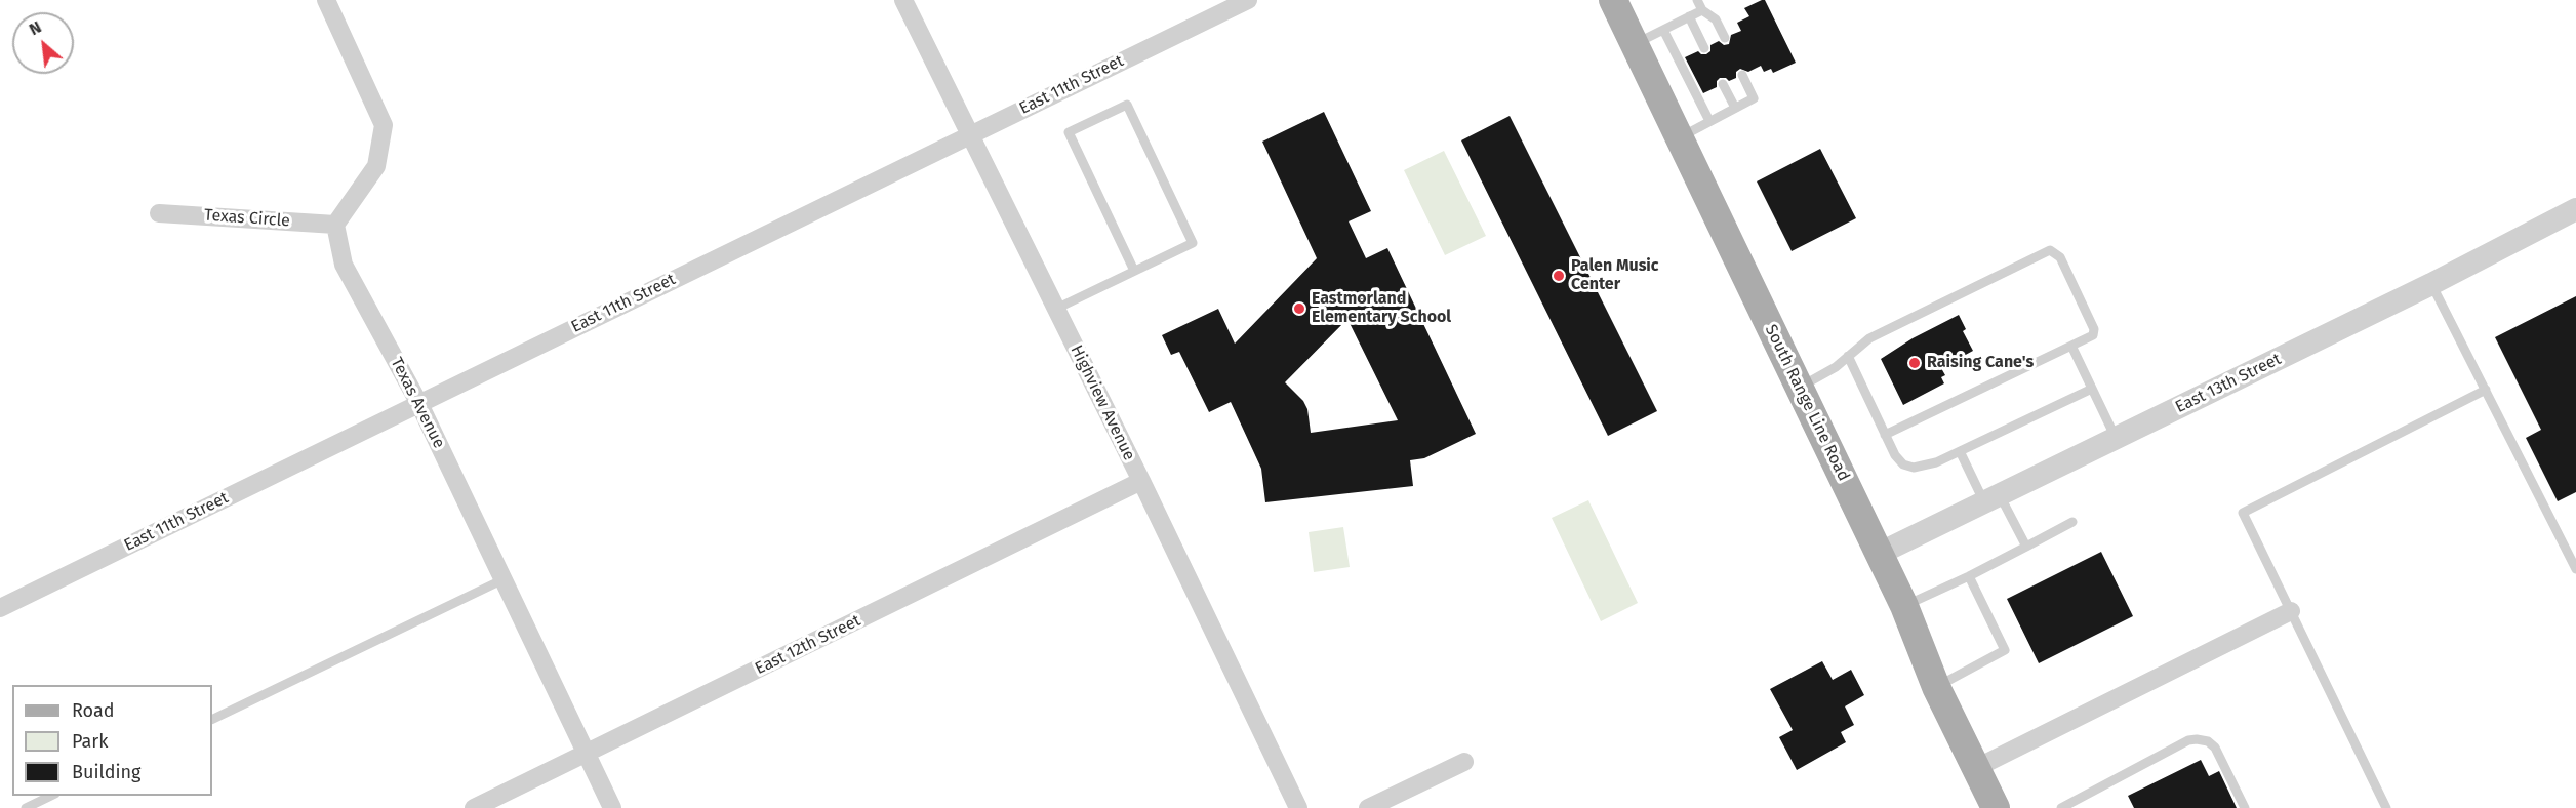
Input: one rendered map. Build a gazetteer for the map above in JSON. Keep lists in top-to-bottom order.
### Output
{
  "streets": {
    "main road": ["South Range Line Road"],
    "street": [
      "East 11th Street",
      "Texas Circle",
      "East 13th Street",
      "Texas Avenue",
      "Highview Avenue",
      "East 12th Street"
    ]
  },
  "crossings": [
    ["East 11th Street", "Texas Avenue"],
    ["East 11th Street", "Highview Avenue"],
    ["Texas Circle", "Texas Avenue"],
    ["East 13th Street", "South Range Line Road"],
    ["Texas Avenue", "East 12th Street"],
    ["Highview Avenue", "East 12th Street"]
  ],
  "places": ["Palen Music Center", "Eastmorland Elementary School", "Raising Cane's"],
  "legend": ["Road", "Park", "Building"],
  "north": "top left"
}
